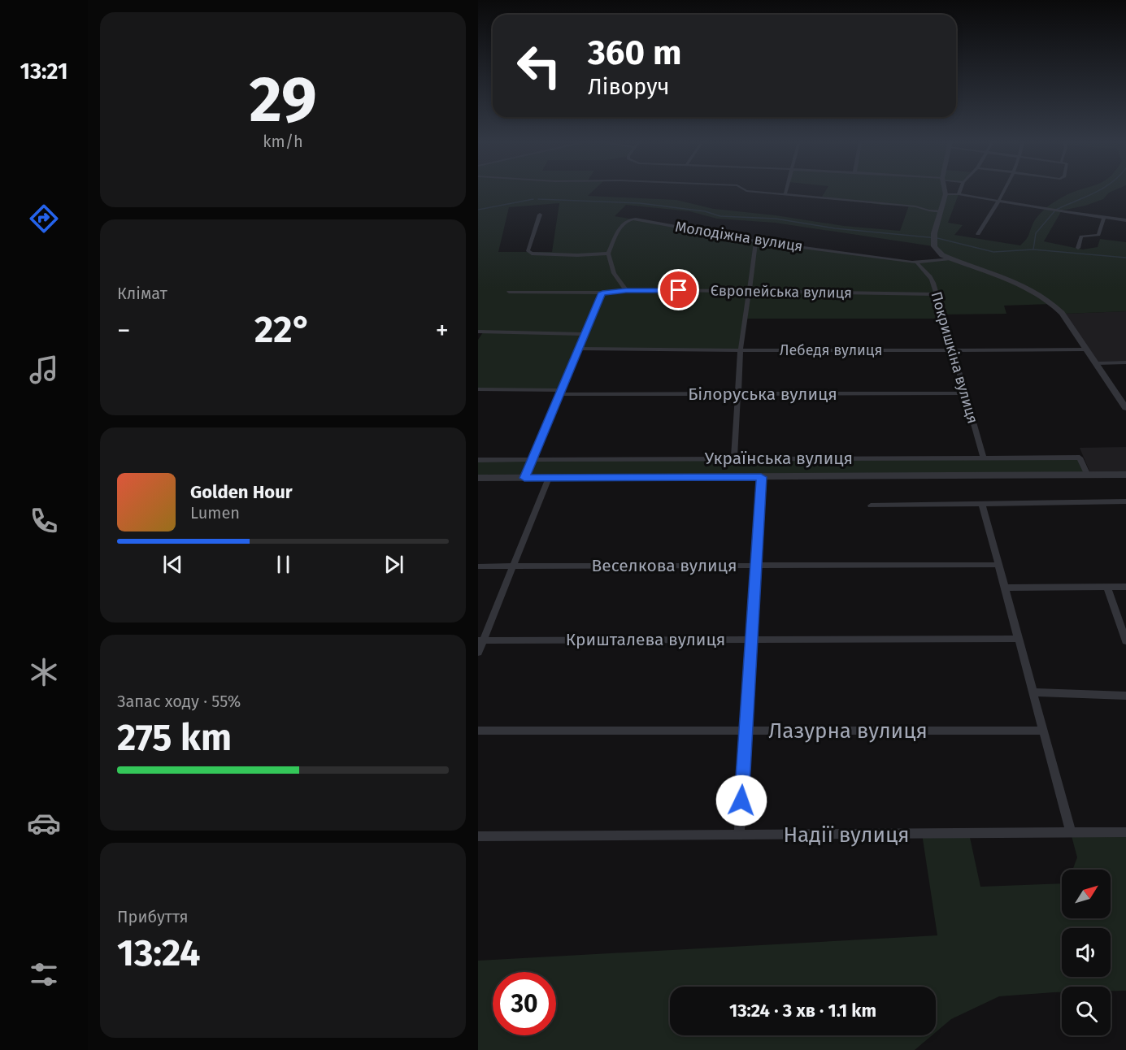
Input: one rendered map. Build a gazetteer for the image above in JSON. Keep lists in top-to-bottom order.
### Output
{
  "streets": {
    "street": [
      "Молодіжна вулиця",
      "Європейська вулиця",
      "Лебедя вулиця",
      "Покришкіна вулиця",
      "Білоруська вулиця",
      "Українська вулиця",
      "Веселкова вулиця",
      "Кришталева вулиця",
      "Лазурна вулиця",
      "Надії вулиця"
    ]
  },
  "crossings": [
    ["Молодіжна вулиця", "Покришкіна вулиця"],
    ["Європейська вулиця", "Покришкіна вулиця"],
    ["Лебедя вулиця", "Покришкіна вулиця"],
    ["Покришкіна вулиця", "Білоруська вулиця"],
    ["Покришкіна вулиця", "Українська вулиця"]
  ],
  "north": "top right",
  "page": {
    "tabs": "13:21",
    "tile": [
      ["29", "km/h"],
      "Клімат",
      ["Запас ходу · 55%", "275 km"],
      ["Прибуття", "13:24"]
    ],
    "turn": ["360 m", "Ліворуч"],
    "heat": ["−", "22°", "+"],
    "song": ["Golden Hour", "Lumen"],
    "limit": "30",
    "trip": "13:24 · 3 хв · 1.1 km"
  }
}
